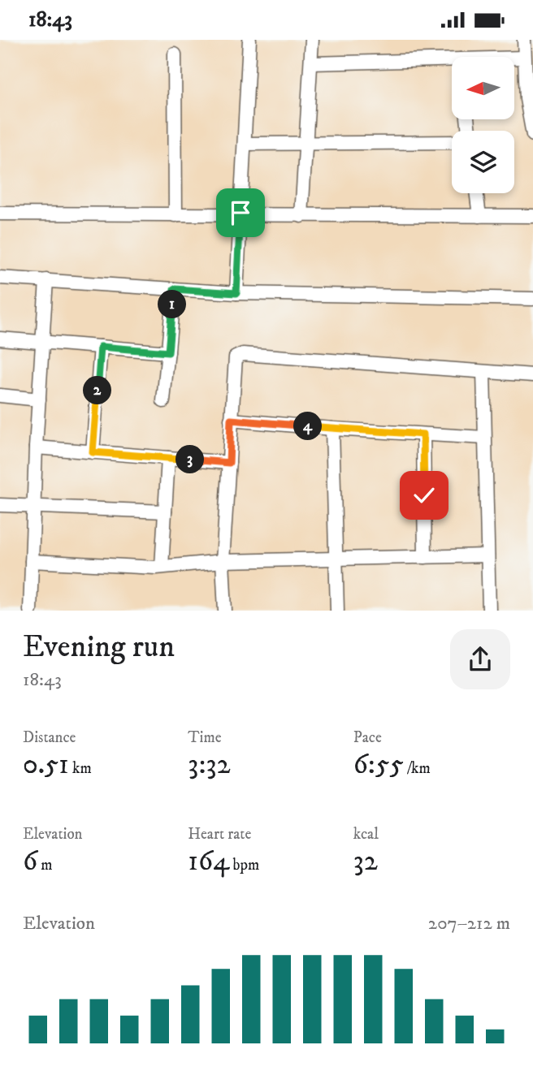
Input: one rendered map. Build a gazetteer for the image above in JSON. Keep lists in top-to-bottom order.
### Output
{
  "north": "left",
  "page": {
    "status": "18:43",
    "pins": [
      "1",
      "2",
      "4",
      "3"
    ],
    "heading": ["Evening run", "18:43"],
    "stats": [
      ["Distance", "0.51 km"],
      ["Time", "3:32"],
      ["Pace", "6:55 /km"],
      ["Elevation", "6 m"],
      ["Heart rate", "164 bpm"],
      ["kcal", "32"]
    ],
    "chart": ["Elevation", "207–212 m"]
  }
}
